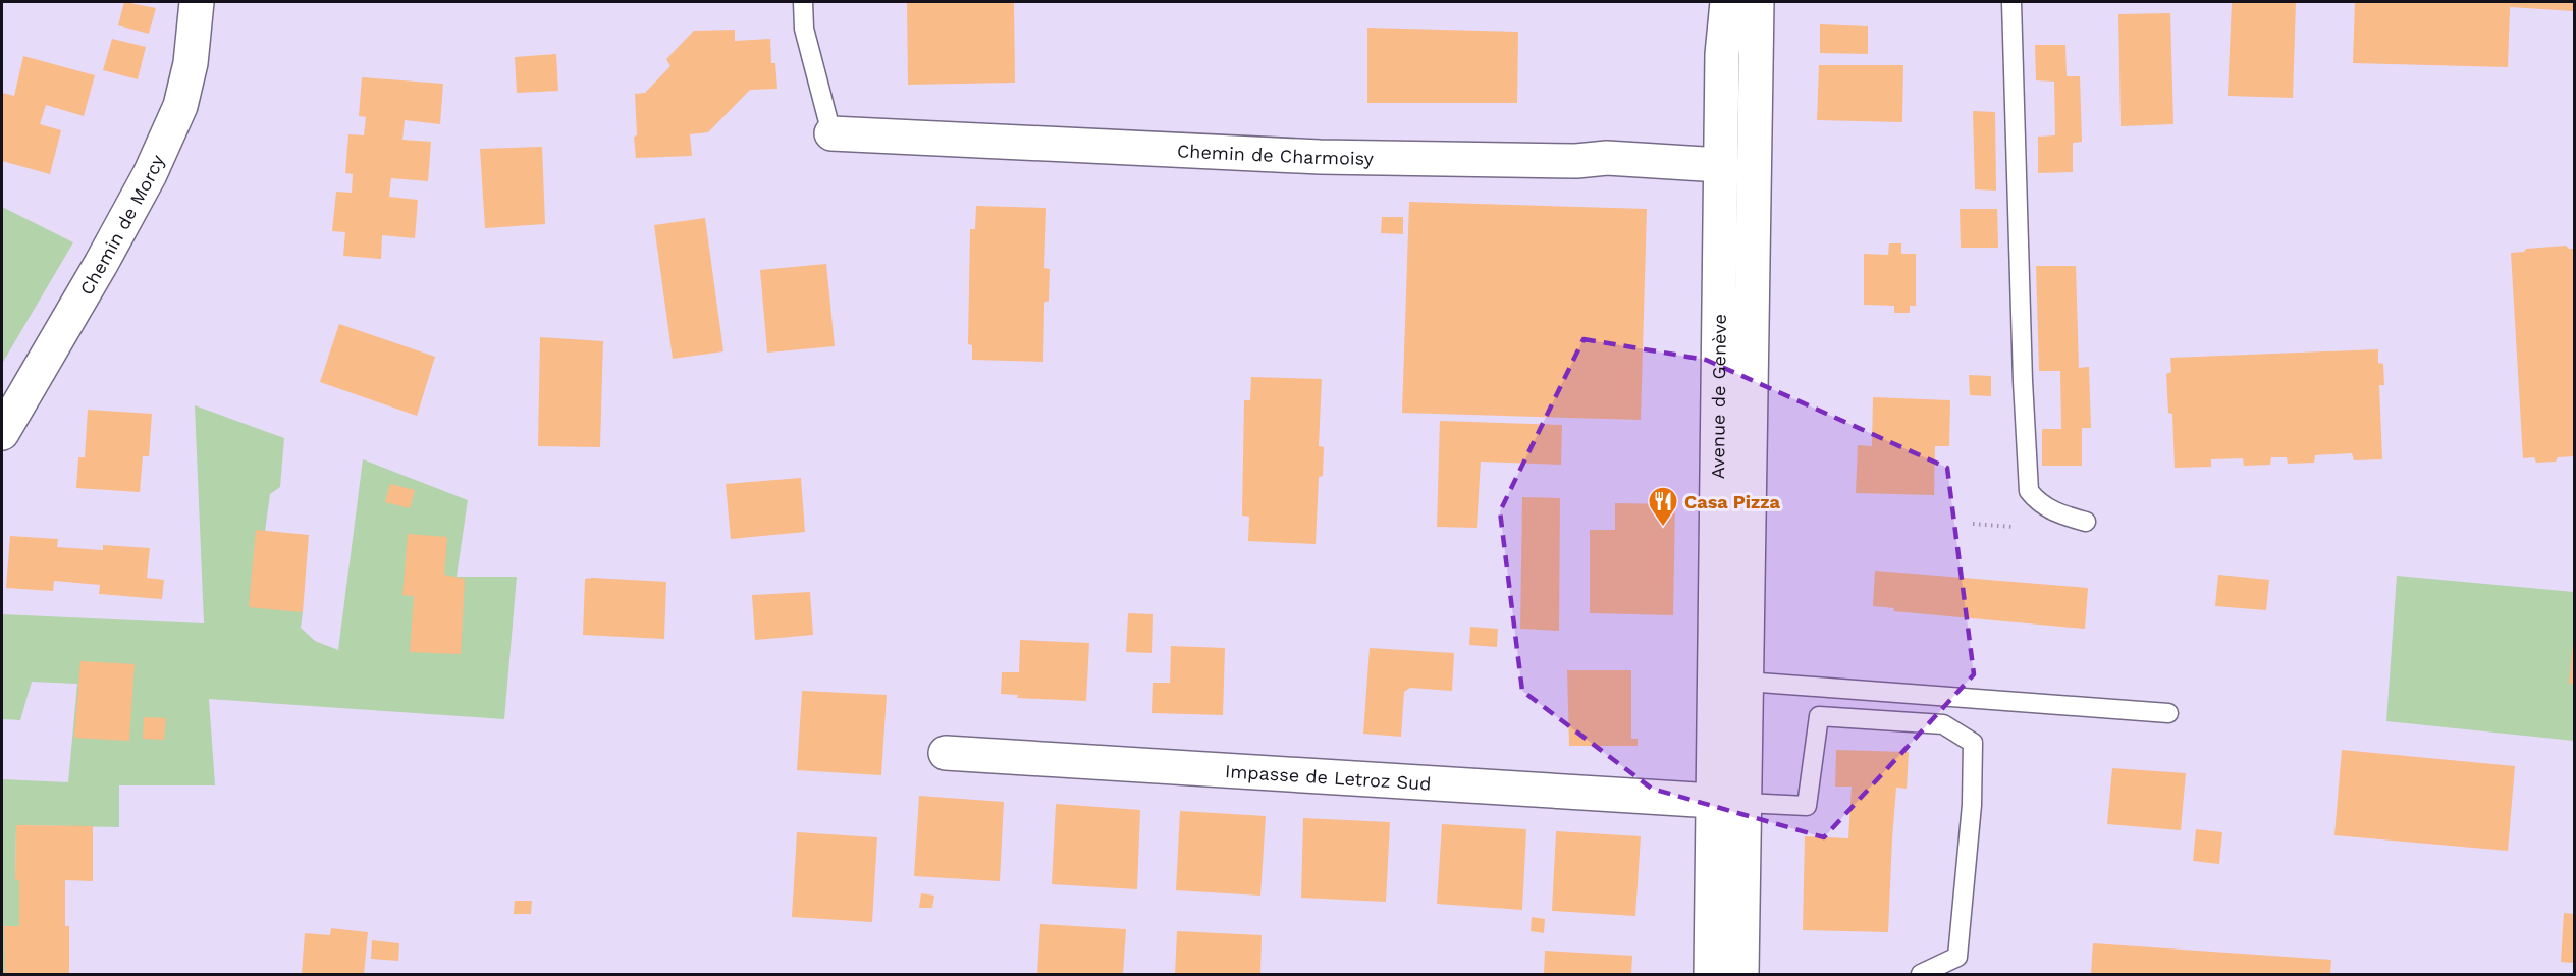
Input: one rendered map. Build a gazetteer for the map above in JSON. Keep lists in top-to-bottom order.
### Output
{
  "streets": {
    "street": [
      "Chemin de Charmoisy",
      "Chemin de Morcy",
      "Avenue de Genève",
      "Impasse de Letroz Sud"
    ]
  },
  "crossings": [
    ["Chemin de Charmoisy", "Avenue de Genève"],
    ["Avenue de Genève", "Impasse de Letroz Sud"]
  ],
  "places": {
    "restaurant": ["Casa Pizza"]
  }
}
